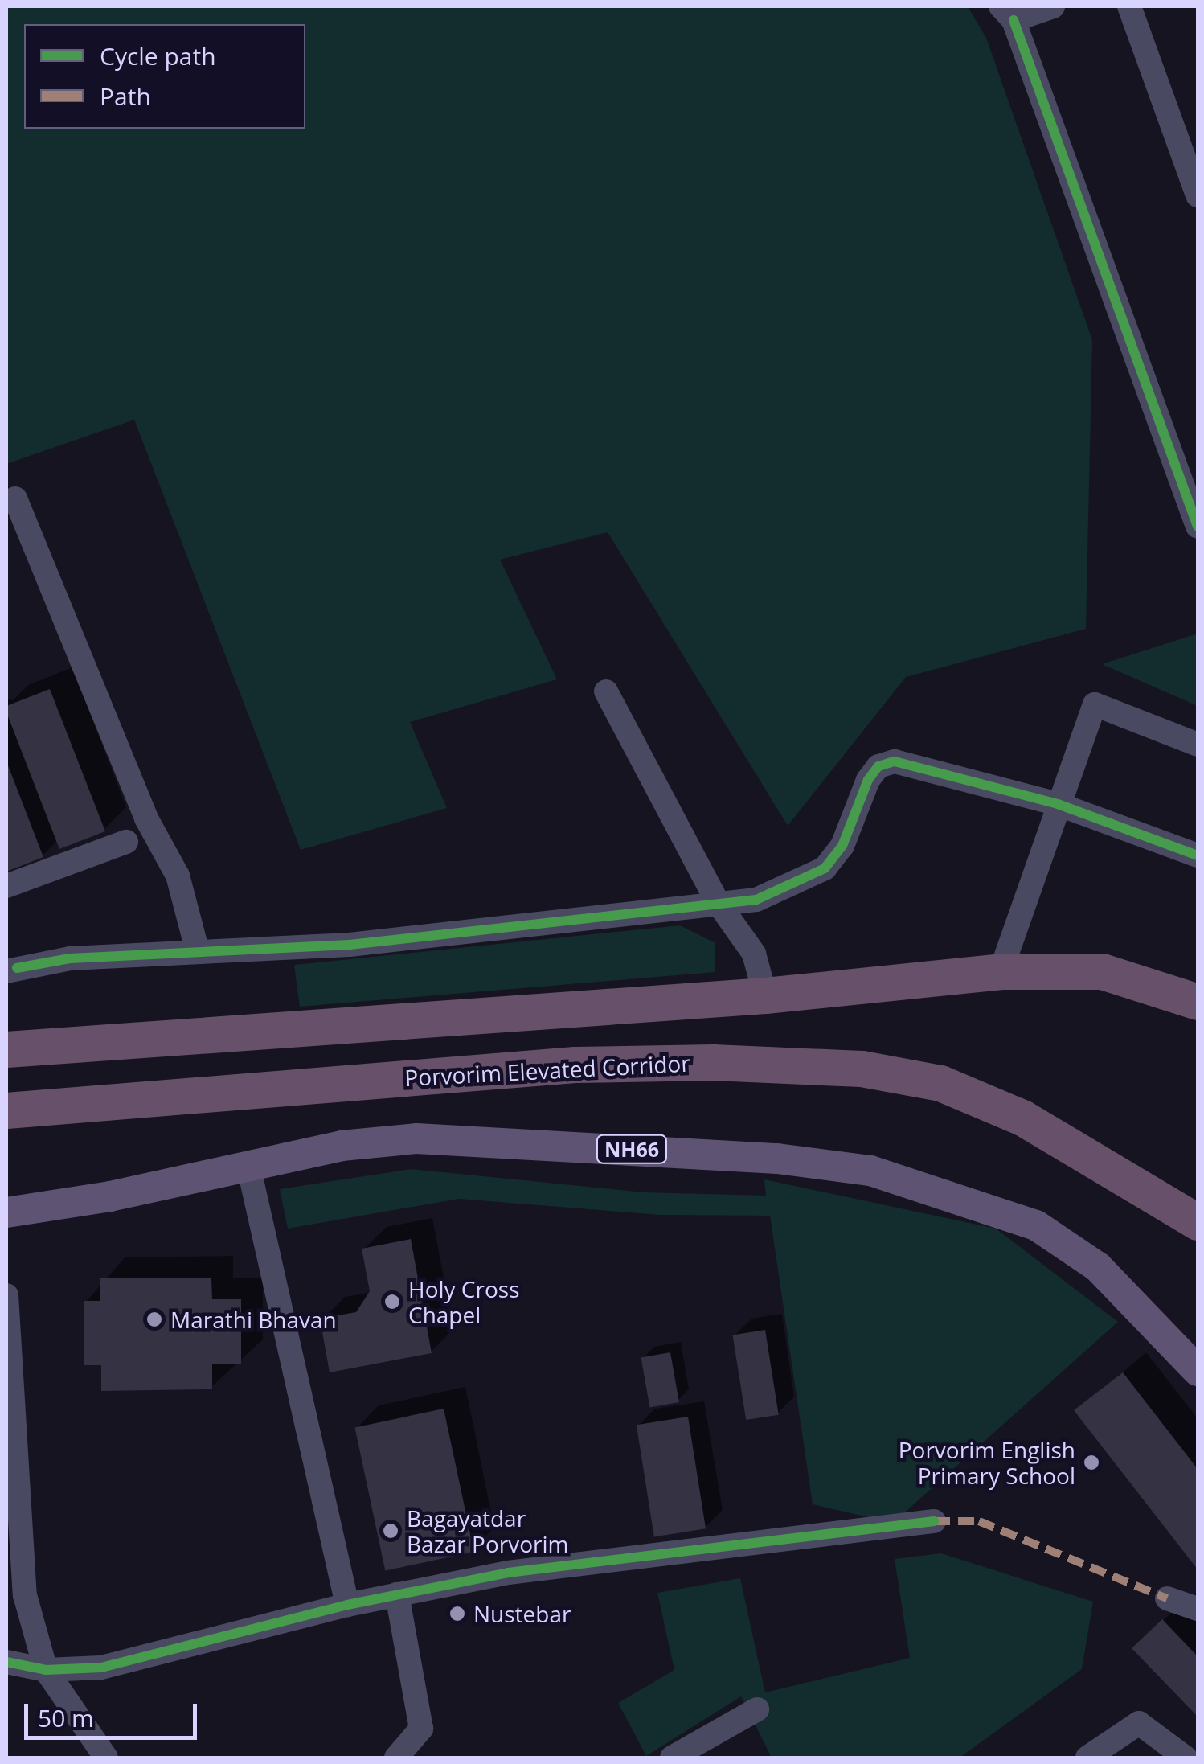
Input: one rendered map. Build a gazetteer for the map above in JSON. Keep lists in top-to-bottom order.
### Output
{
  "streets": {
    "highway": ["Porvorim Elevated Corridor"],
    "main road": ["NH66"]
  },
  "places": [
    "Holy Cross Chapel",
    "Marathi Bhavan",
    "Porvorim English Primary School",
    "Bagayatdar Bazar Porvorim",
    "Nustebar"
  ],
  "legend": ["Cycle path", "Path"],
  "scale_bar": "50 m"
}
